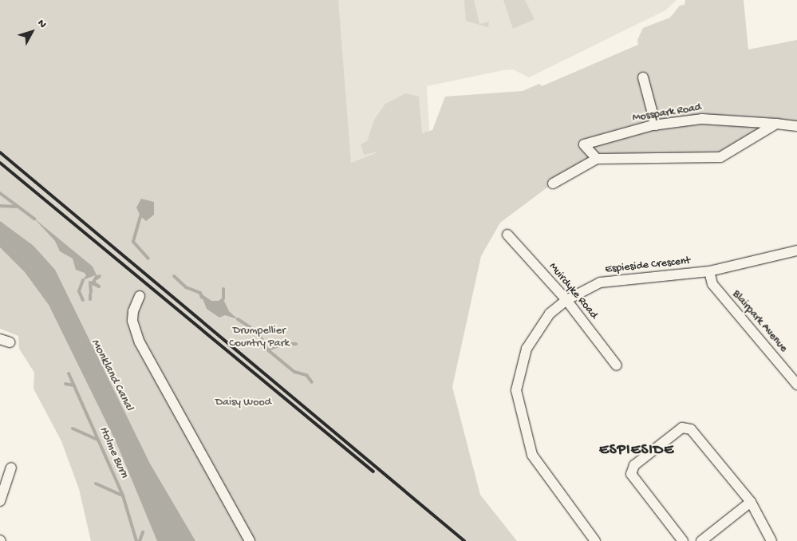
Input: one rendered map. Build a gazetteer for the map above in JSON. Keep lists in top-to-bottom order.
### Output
{
  "streets": {
    "street": [
      "Mosspark Road",
      "Espieside Crescent",
      "Muirdyke Road",
      "Blairpark Avenue"
    ]
  },
  "crossings": [
    ["Espieside Crescent", "Muirdyke Road"],
    ["Espieside Crescent", "Blairpark Avenue"]
  ],
  "districts": ["ESPIESIDE"],
  "water": ["Monkland Canal", "Holme Burn"],
  "parks": ["Drumpellier Country Park", "Daisy Wood"],
  "north": "top right"
}
